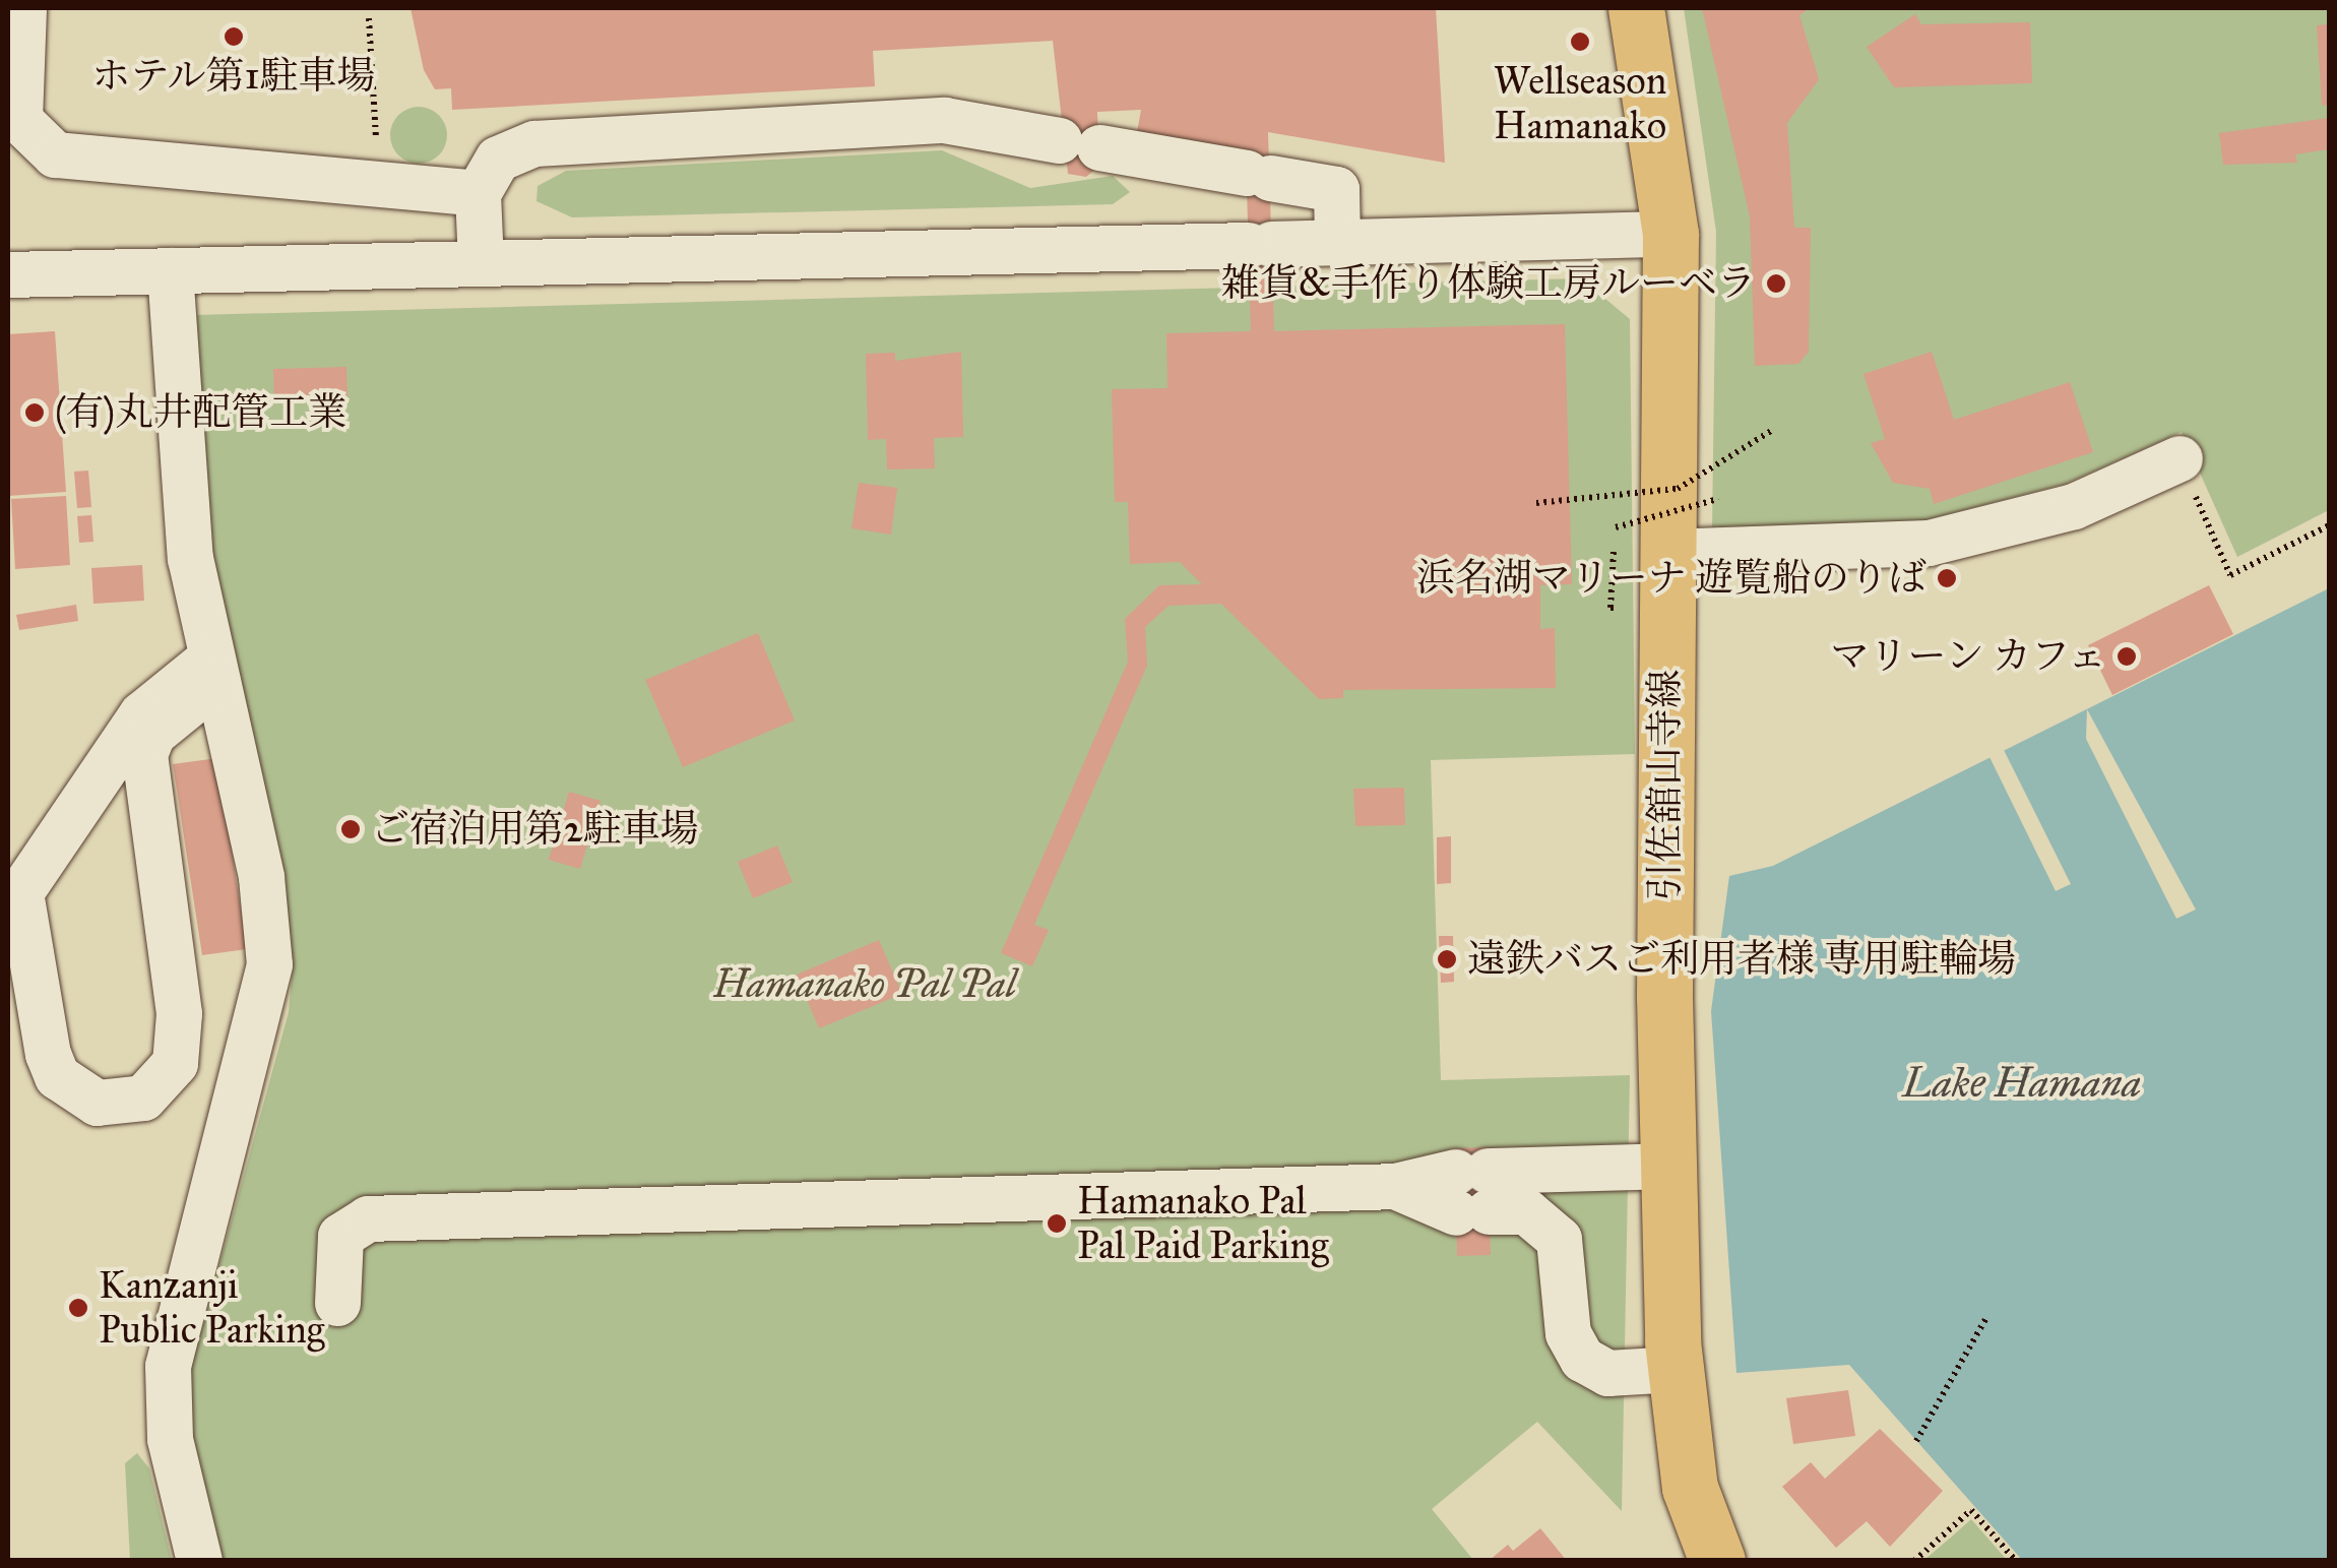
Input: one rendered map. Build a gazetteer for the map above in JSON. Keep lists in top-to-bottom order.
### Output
{
  "streets": {
    "main road": ["引佐舘山寺線"]
  },
  "water": ["Lake Hamana"],
  "parks": ["Hamanako Pal Pal"],
  "places": [
    "ホテル第1駐車場",
    "Wellseason Hamanako",
    "雑貨&手作り体験工房ルーベラ",
    "(有)丸井配管工業",
    "浜名湖マリーナ 遊覧船のりば",
    "マリーン カフェ",
    "ご宿泊用第2駐車場",
    "遠鉄バスご利用者様 専用駐輪場",
    "Hamanako Pal Pal Paid Parking",
    "Kanzanji Public Parking"
  ]
}
